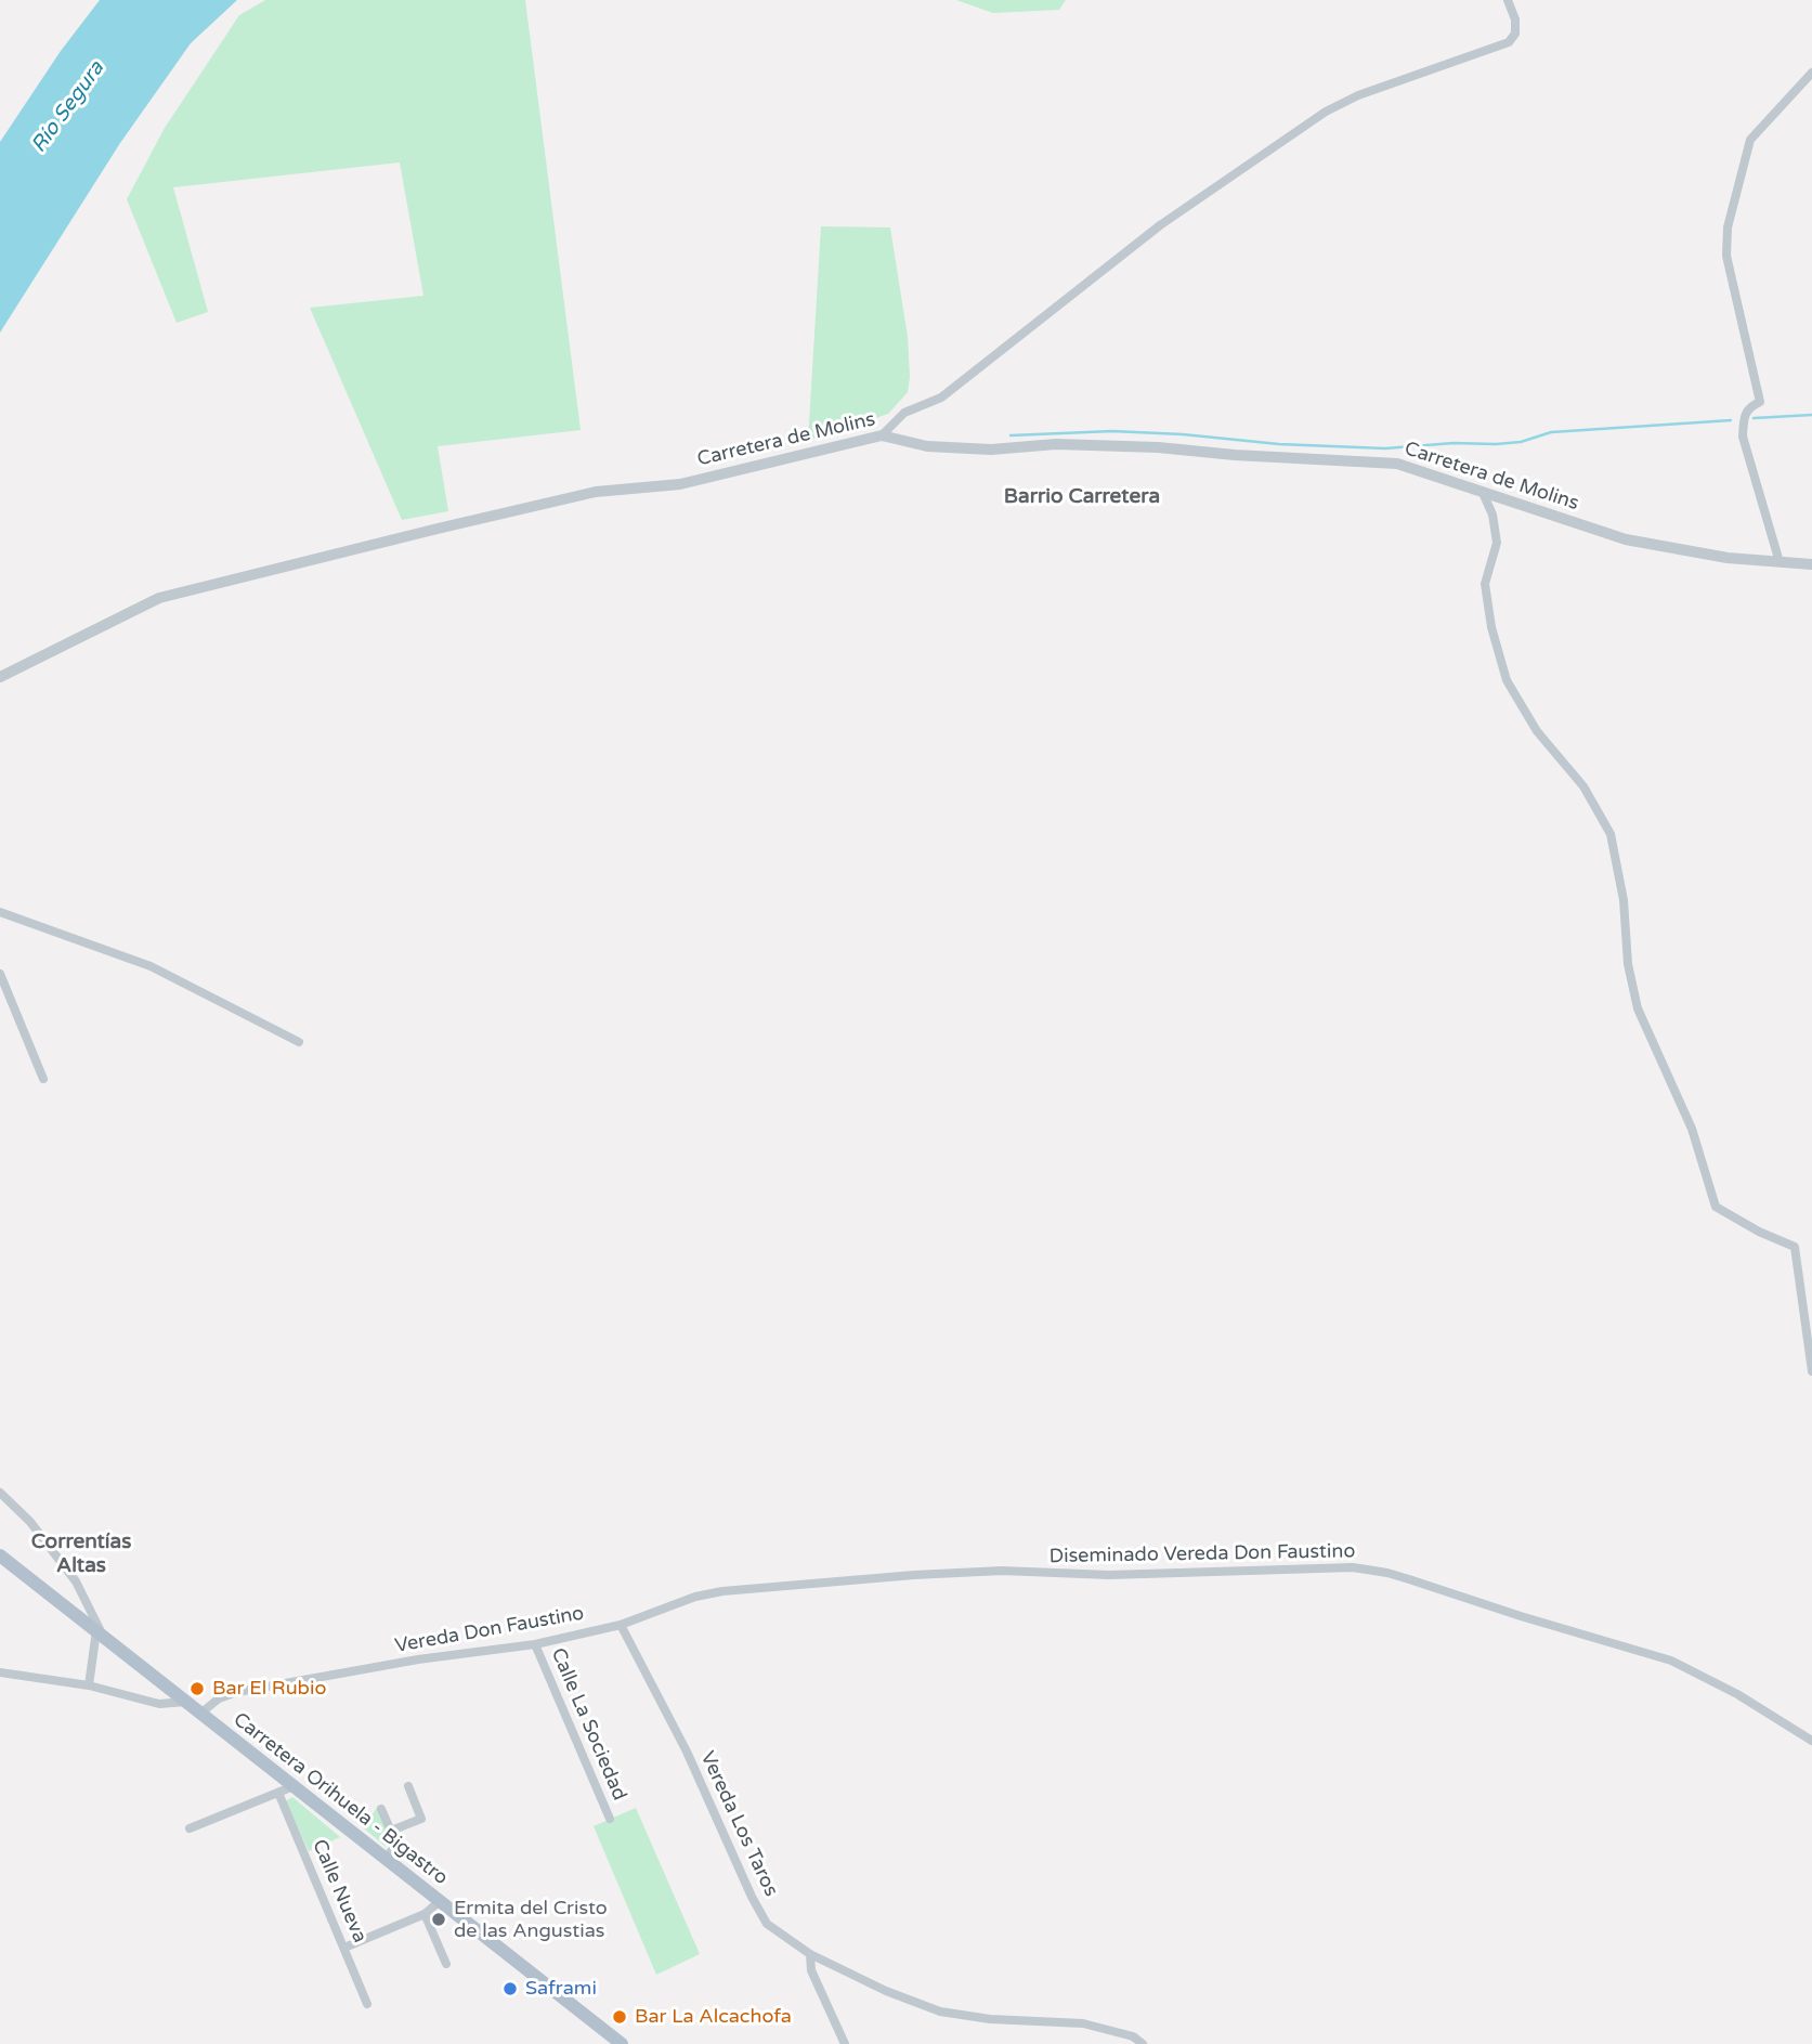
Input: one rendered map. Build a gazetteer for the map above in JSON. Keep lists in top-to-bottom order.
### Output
{
  "streets": {
    "main road": ["Carretera Orihuela - Bigastro"],
    "street": [
      "Carretera de Molins",
      "Diseminado Vereda Don Faustino",
      "Vereda Don Faustino",
      "Calle La Sociedad",
      "Vereda Los Taros",
      "Calle Nueva"
    ]
  },
  "crossings": [
    ["Diseminado Vereda Don Faustino", "Vereda Don Faustino"],
    ["Vereda Don Faustino", "Calle La Sociedad"],
    ["Vereda Don Faustino", "Carretera Orihuela - Bigastro"],
    ["Vereda Don Faustino", "Vereda Los Taros"]
  ],
  "districts": ["Barrio Carretera", "Correntías Altas"],
  "water": ["Río Segura"],
  "places": [
    "Bar El Rubio",
    "Ermita del Cristo de las Angustias",
    "Saframi",
    "Bar La Alcachofa"
  ]
}
